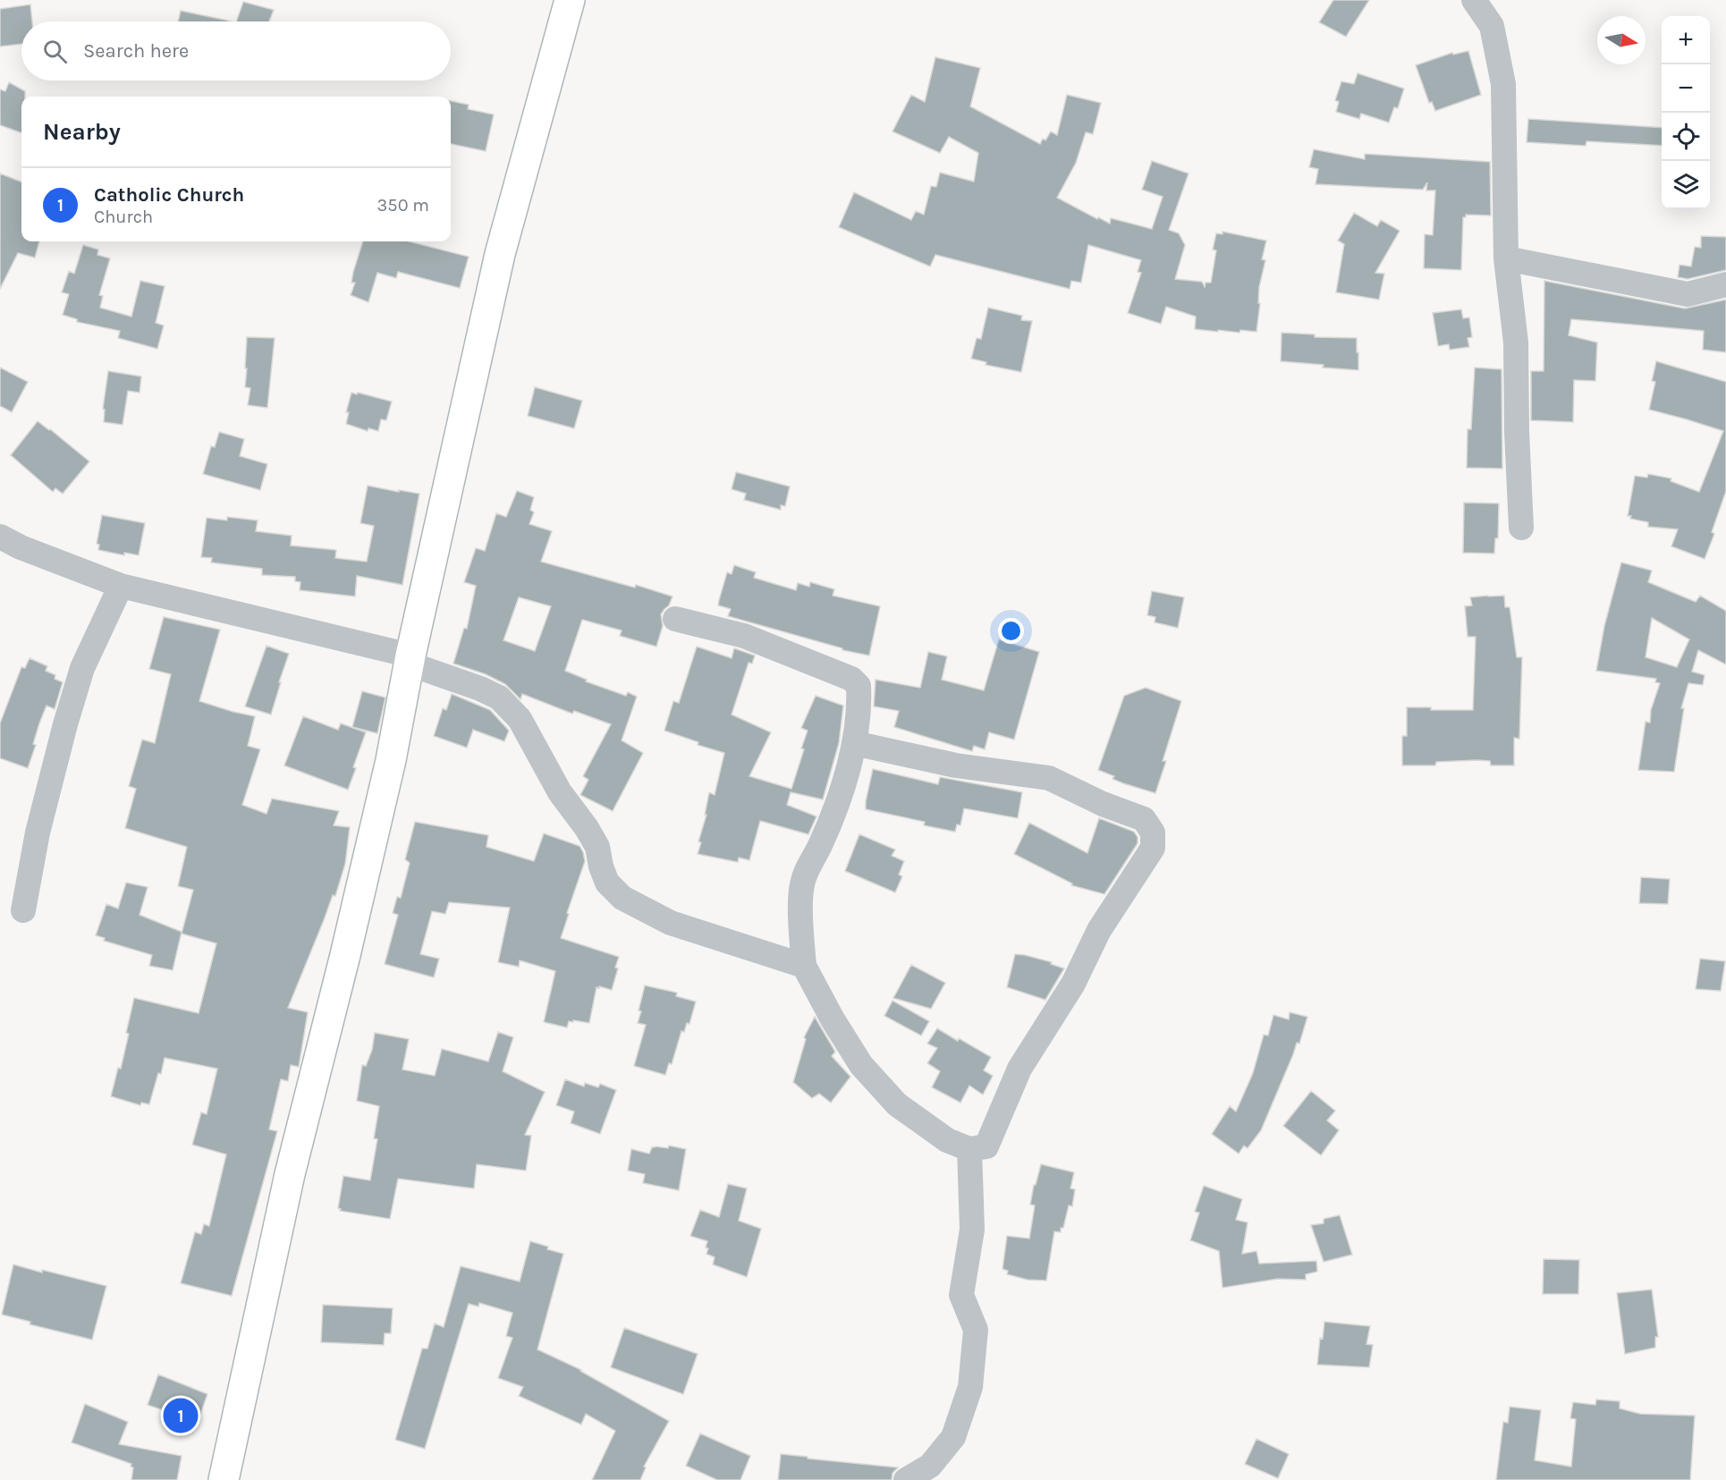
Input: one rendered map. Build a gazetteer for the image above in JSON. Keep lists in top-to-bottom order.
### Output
{
  "north": "right",
  "page": {
    "map_buttons": ["+", "−"],
    "search": "Search here",
    "heading": "Nearby",
    "list": [
      {
        "mark": "1",
        "name": "Catholic Church",
        "note": "Church",
        "value": "350 m"
      }
    ],
    "pins": "1"
  }
}
